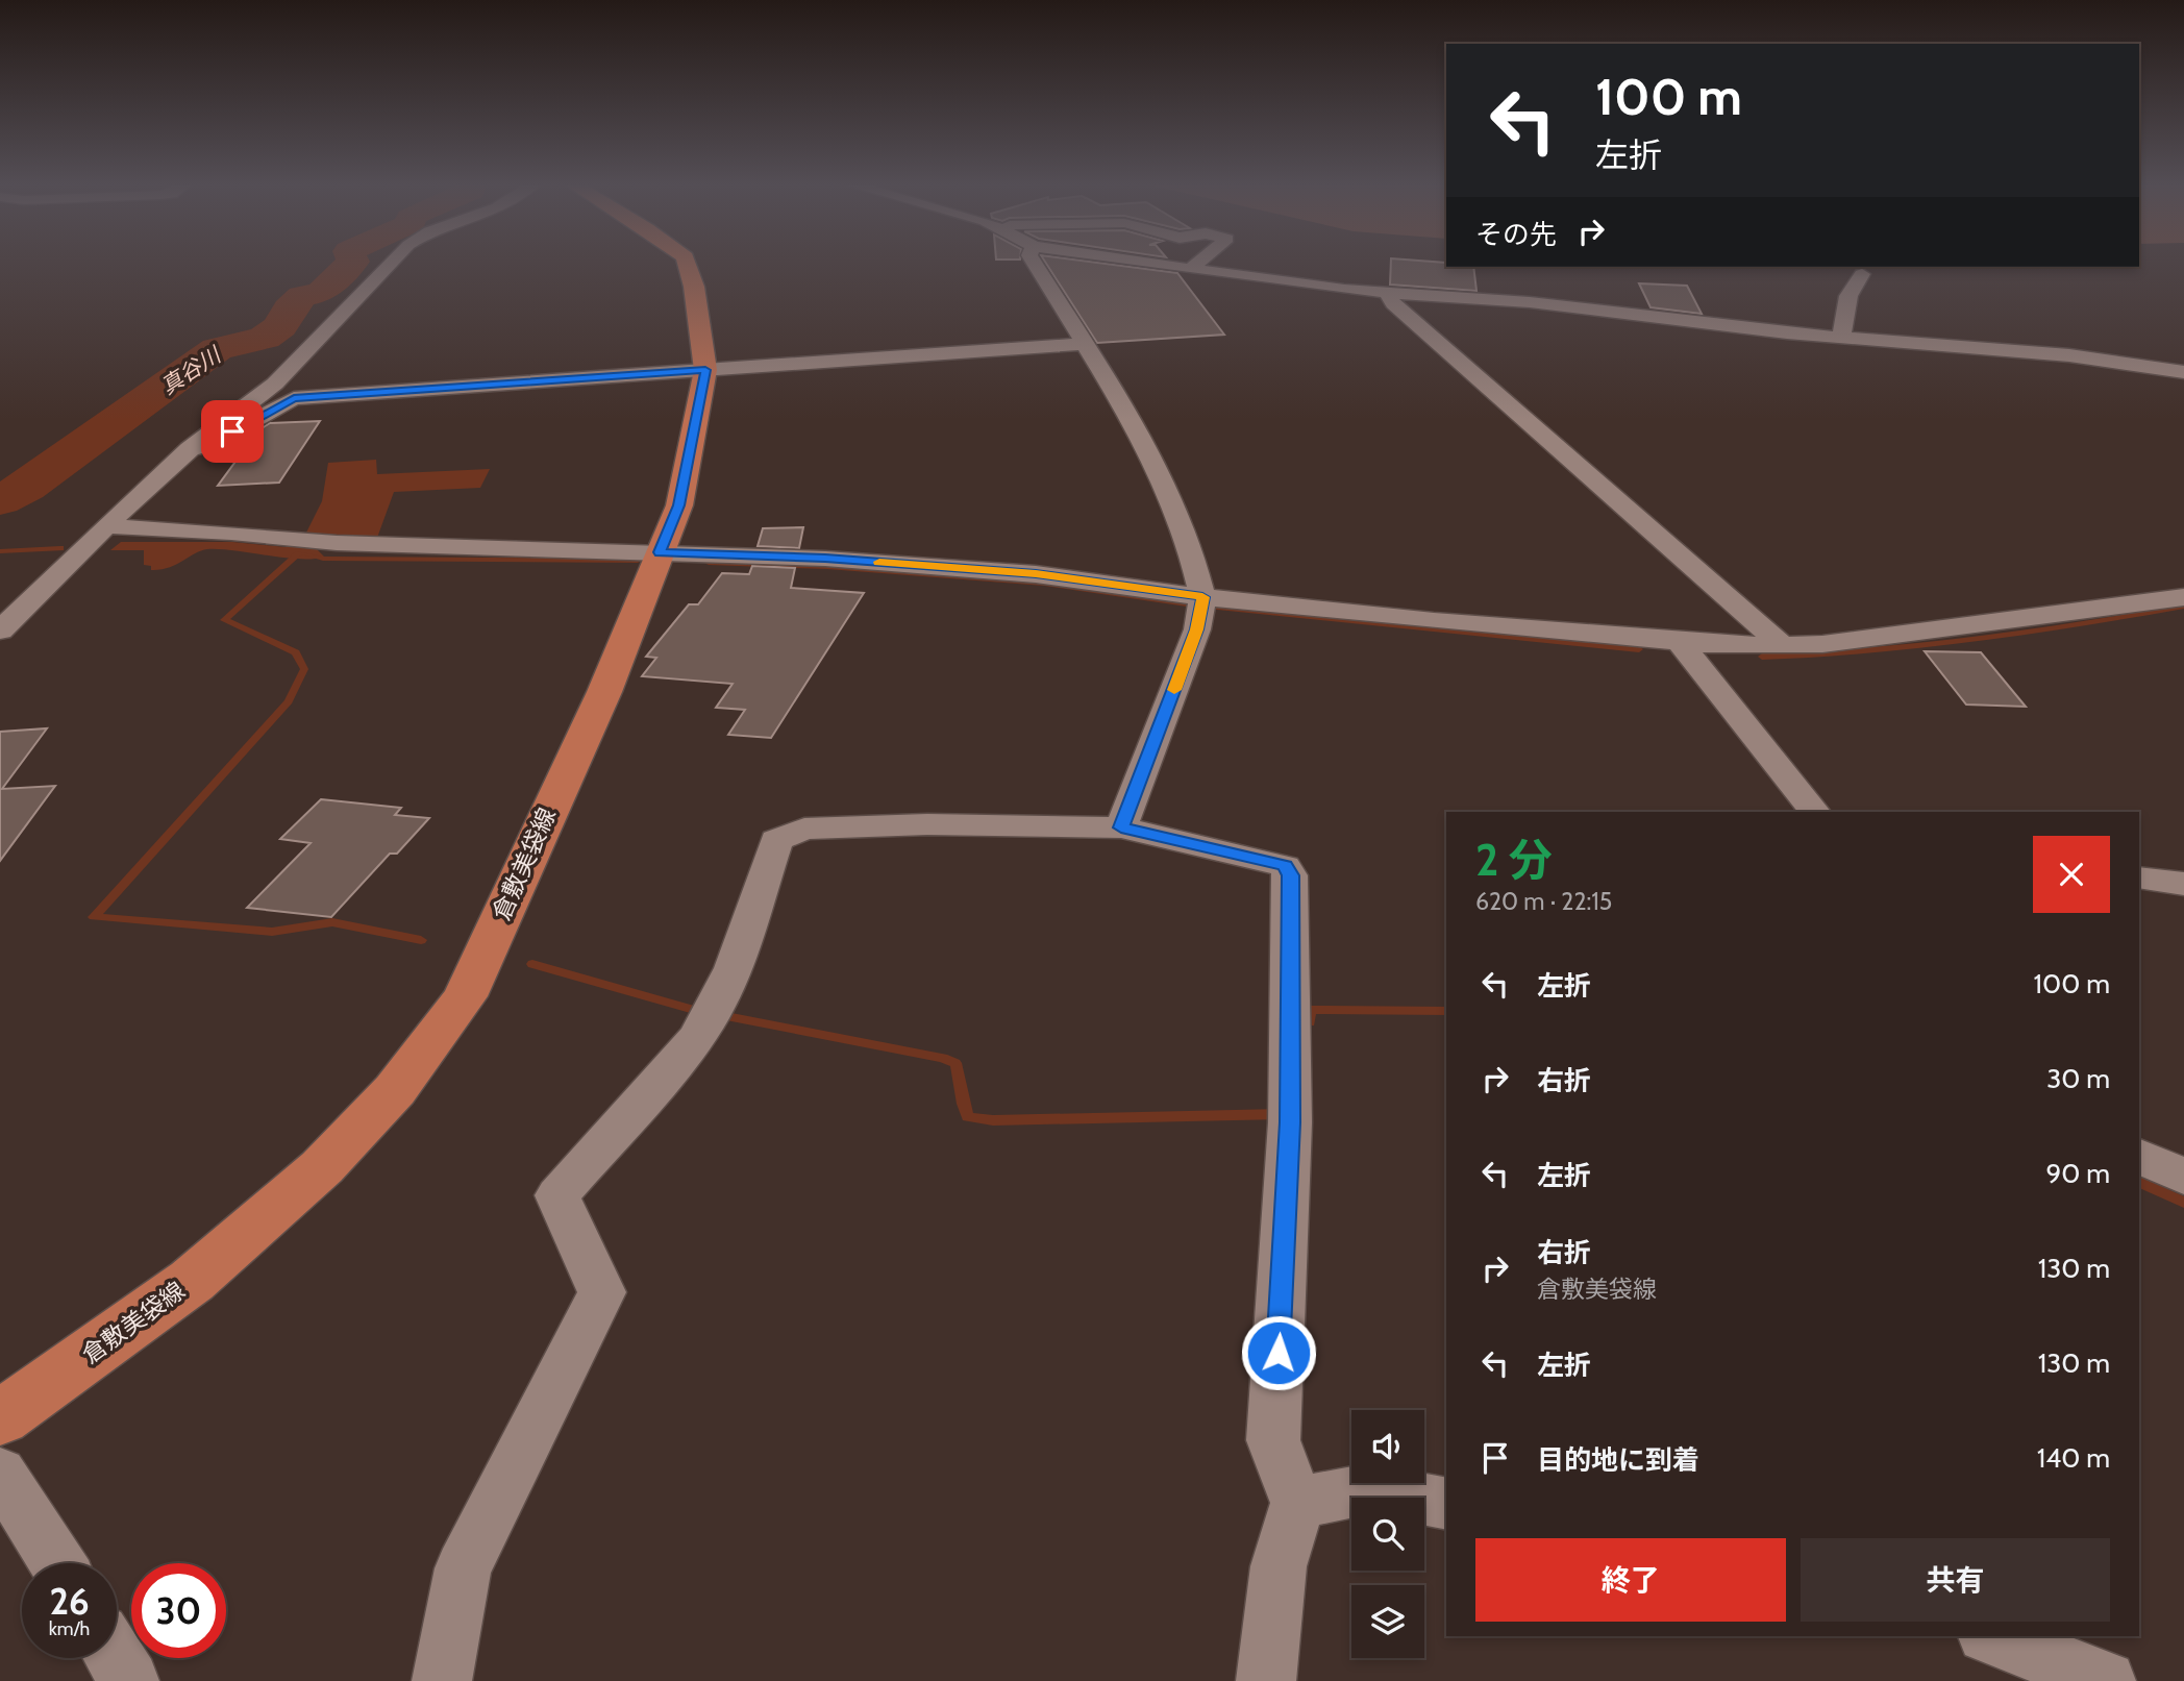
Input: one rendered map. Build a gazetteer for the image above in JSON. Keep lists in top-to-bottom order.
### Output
{
  "streets": {
    "main road": ["倉敷美袋線"]
  },
  "water": ["真谷川"],
  "page": {
    "turn": ["100 m", "左折"],
    "then": "その先",
    "heading": ["2 分", "620 m · 22:15"],
    "list": [
      {
        "name": "左折",
        "value": "100 m"
      },
      {
        "name": "右折",
        "value": "30 m"
      },
      {
        "name": "左折",
        "value": "90 m"
      },
      {
        "name": "右折",
        "note": "倉敷美袋線",
        "value": "130 m"
      },
      {
        "name": "左折",
        "value": "130 m"
      },
      {
        "name": "目的地に到着",
        "value": "140 m"
      }
    ],
    "buttons": ["終了", "共有"],
    "speed": "26 km/h",
    "limit": "30"
  }
}
